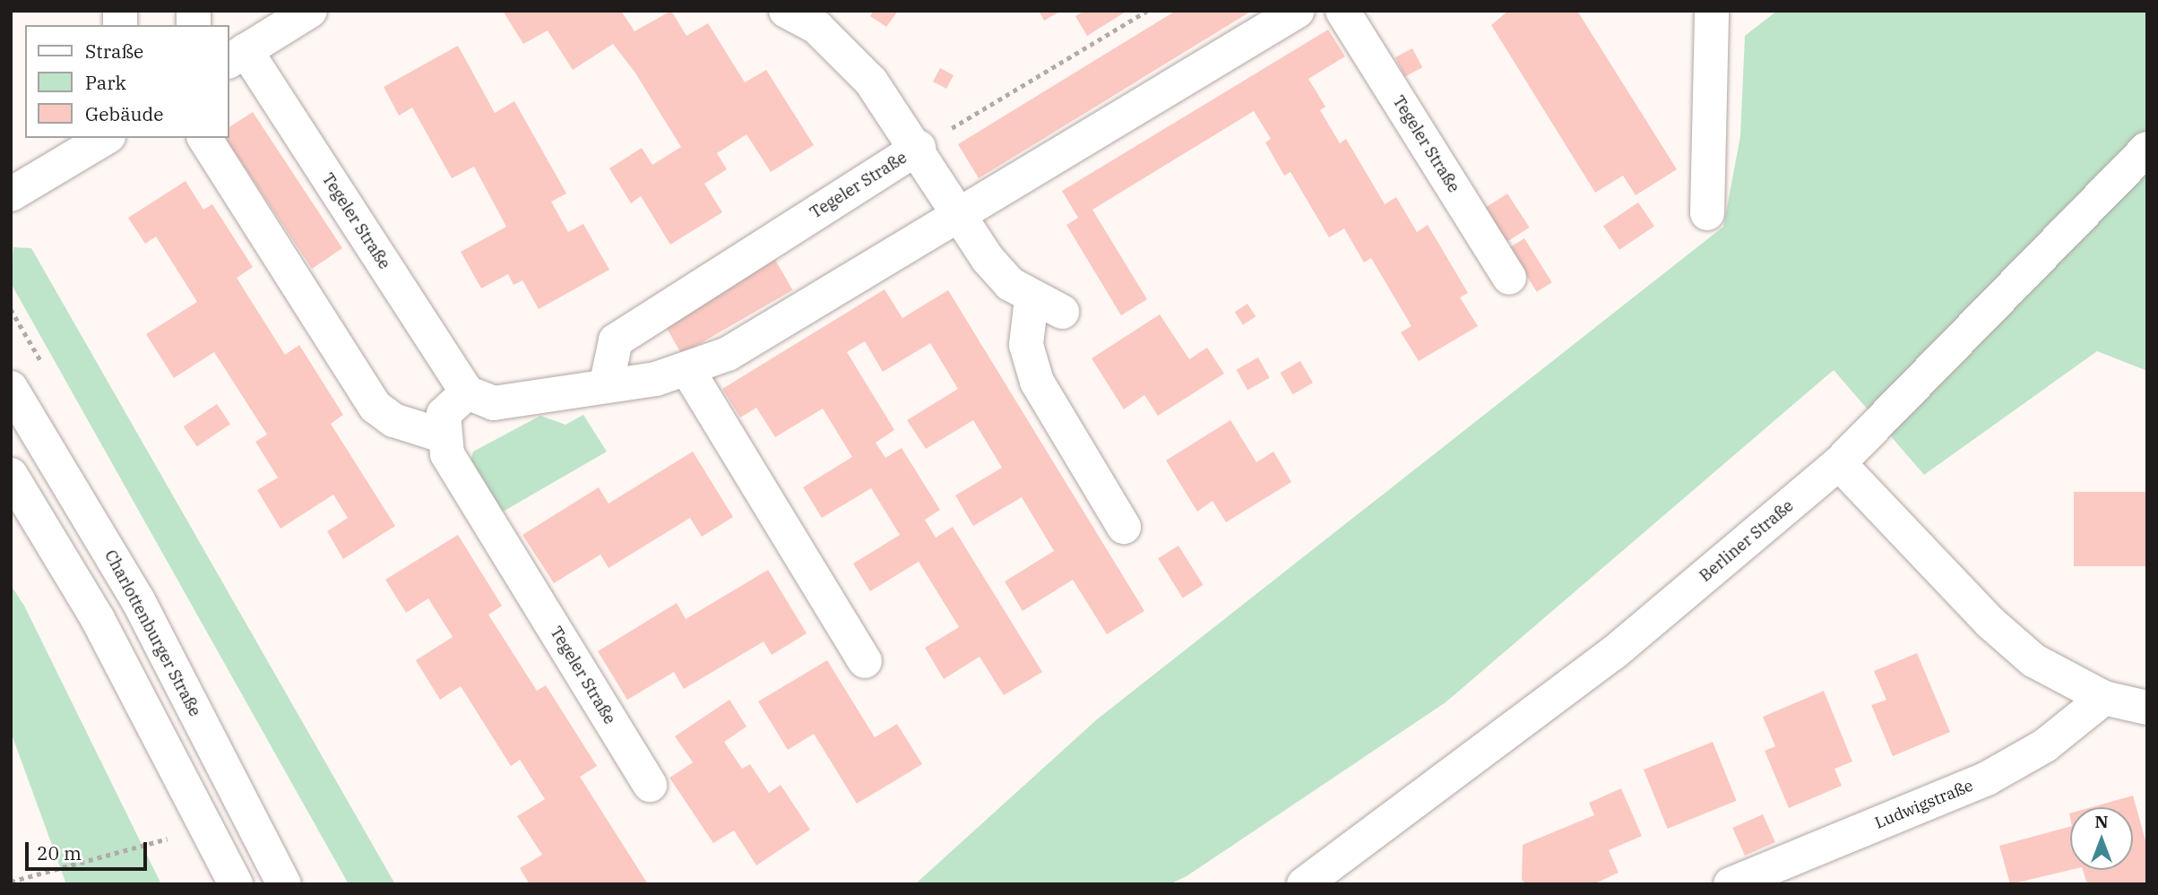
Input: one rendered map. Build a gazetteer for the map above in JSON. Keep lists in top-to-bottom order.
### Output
{
  "streets": {
    "street": [
      "Tegeler Straße",
      "Berliner Straße",
      "Charlottenburger Straße",
      "Ludwigstraße"
    ]
  },
  "legend": ["Straße", "Park", "Gebäude"],
  "scale_bar": "20 m",
  "north": "top"
}
